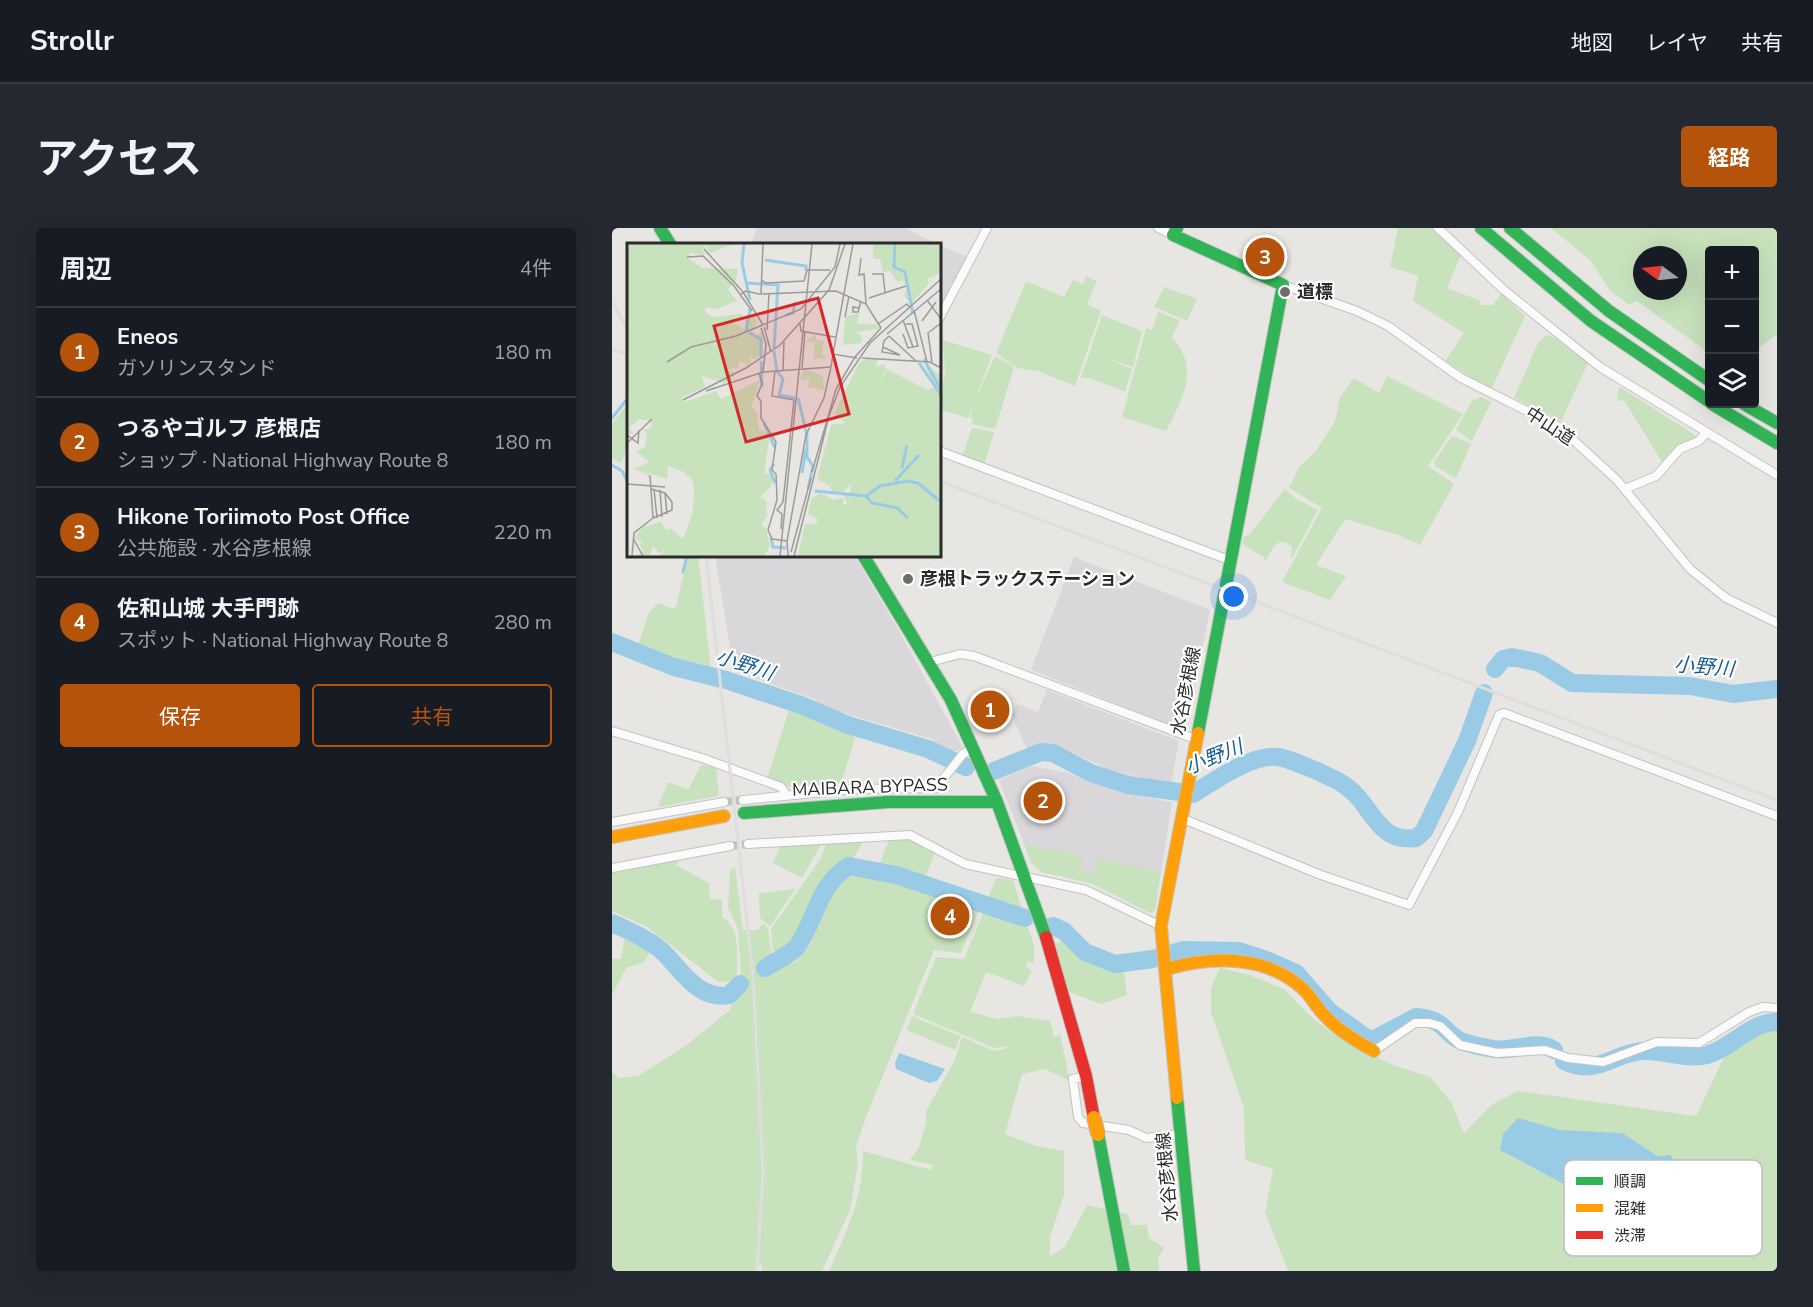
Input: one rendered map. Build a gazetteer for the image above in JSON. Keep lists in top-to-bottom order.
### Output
{
  "streets": {
    "main road": ["水谷彦根線", "MAIBARA BYPASS"],
    "street": ["中山道"]
  },
  "crossings": [
    ["中山道", "水谷彦根線"]
  ],
  "water": ["小野川"],
  "places": ["道標", "彦根トラックステーション"],
  "legend": ["順調", "混雑", "渋滞"],
  "north": "left",
  "page": {
    "header": "Strollr",
    "nav": ["地図", "レイヤ", "共有"],
    "title": "アクセス",
    "buttons": [
      "経路",
      ["保存", "共有"]
    ],
    "heading": ["周辺", "4件"],
    "pins": [
      "3",
      "1",
      "2",
      "4"
    ],
    "map_buttons": ["+", "−"],
    "list": [
      {
        "mark": "1",
        "name": "Eneos",
        "note": "ガソリンスタンド",
        "value": "180 m"
      },
      {
        "mark": "2",
        "name": "つるやゴルフ 彦根店",
        "note": "ショップ · National Highway Route 8",
        "value": "180 m"
      },
      {
        "mark": "3",
        "name": "Hikone Toriimoto Post Office",
        "note": "公共施設 · 水谷彦根線",
        "value": "220 m"
      },
      {
        "mark": "4",
        "name": "佐和山城 大手門跡",
        "note": "スポット · National Highway Route 8",
        "value": "280 m"
      }
    ]
  }
}
